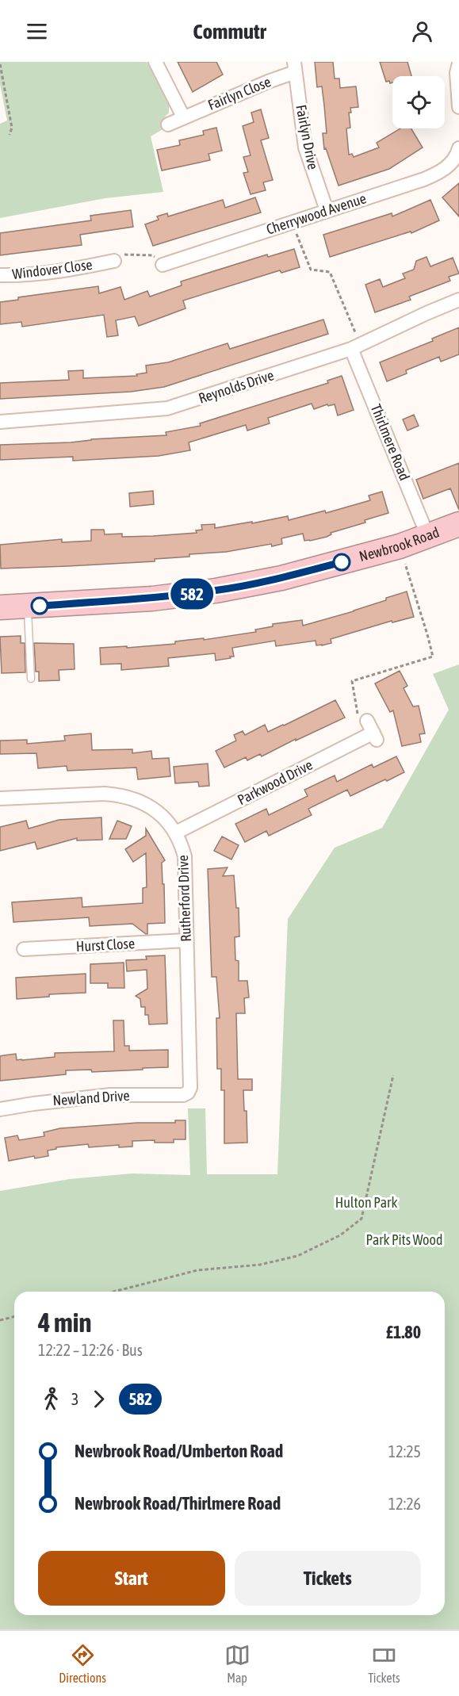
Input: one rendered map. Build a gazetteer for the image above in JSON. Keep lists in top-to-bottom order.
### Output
{
  "streets": {
    "highway": ["Newbrook Road"],
    "street": [
      "Fairlyn Close",
      "Fairlyn Drive",
      "Cherrywood Avenue",
      "Windover Close",
      "Reynolds Drive",
      "Thirlmere Road",
      "Parkwood Drive",
      "Rutherford Drive",
      "Hurst Close",
      "Newland Drive"
    ]
  },
  "crossings": [
    ["Fairlyn Close", "Fairlyn Drive"],
    ["Fairlyn Drive", "Cherrywood Avenue"],
    ["Reynolds Drive", "Thirlmere Road"],
    ["Thirlmere Road", "Newbrook Road"],
    ["Parkwood Drive", "Rutherford Drive"],
    ["Rutherford Drive", "Hurst Close"],
    ["Rutherford Drive", "Newland Drive"]
  ],
  "parks": ["Hulton Park", "Park Pits Wood"],
  "lines": ["bus line 582"],
  "page": {
    "header": "Commutr",
    "on_map": "582",
    "heading": ["4 min", "12:22 – 12:26 · Bus", "£1.80"],
    "legs": ["3", "582"],
    "list": [
      {
        "name": "Newbrook Road/Umberton Road",
        "value": "12:25"
      },
      {
        "name": "Newbrook Road/Thirlmere Road",
        "value": "12:26"
      }
    ],
    "buttons": ["Start", "Tickets"],
    "tabs": ["Directions", "Map", "Tickets"]
  }
}
